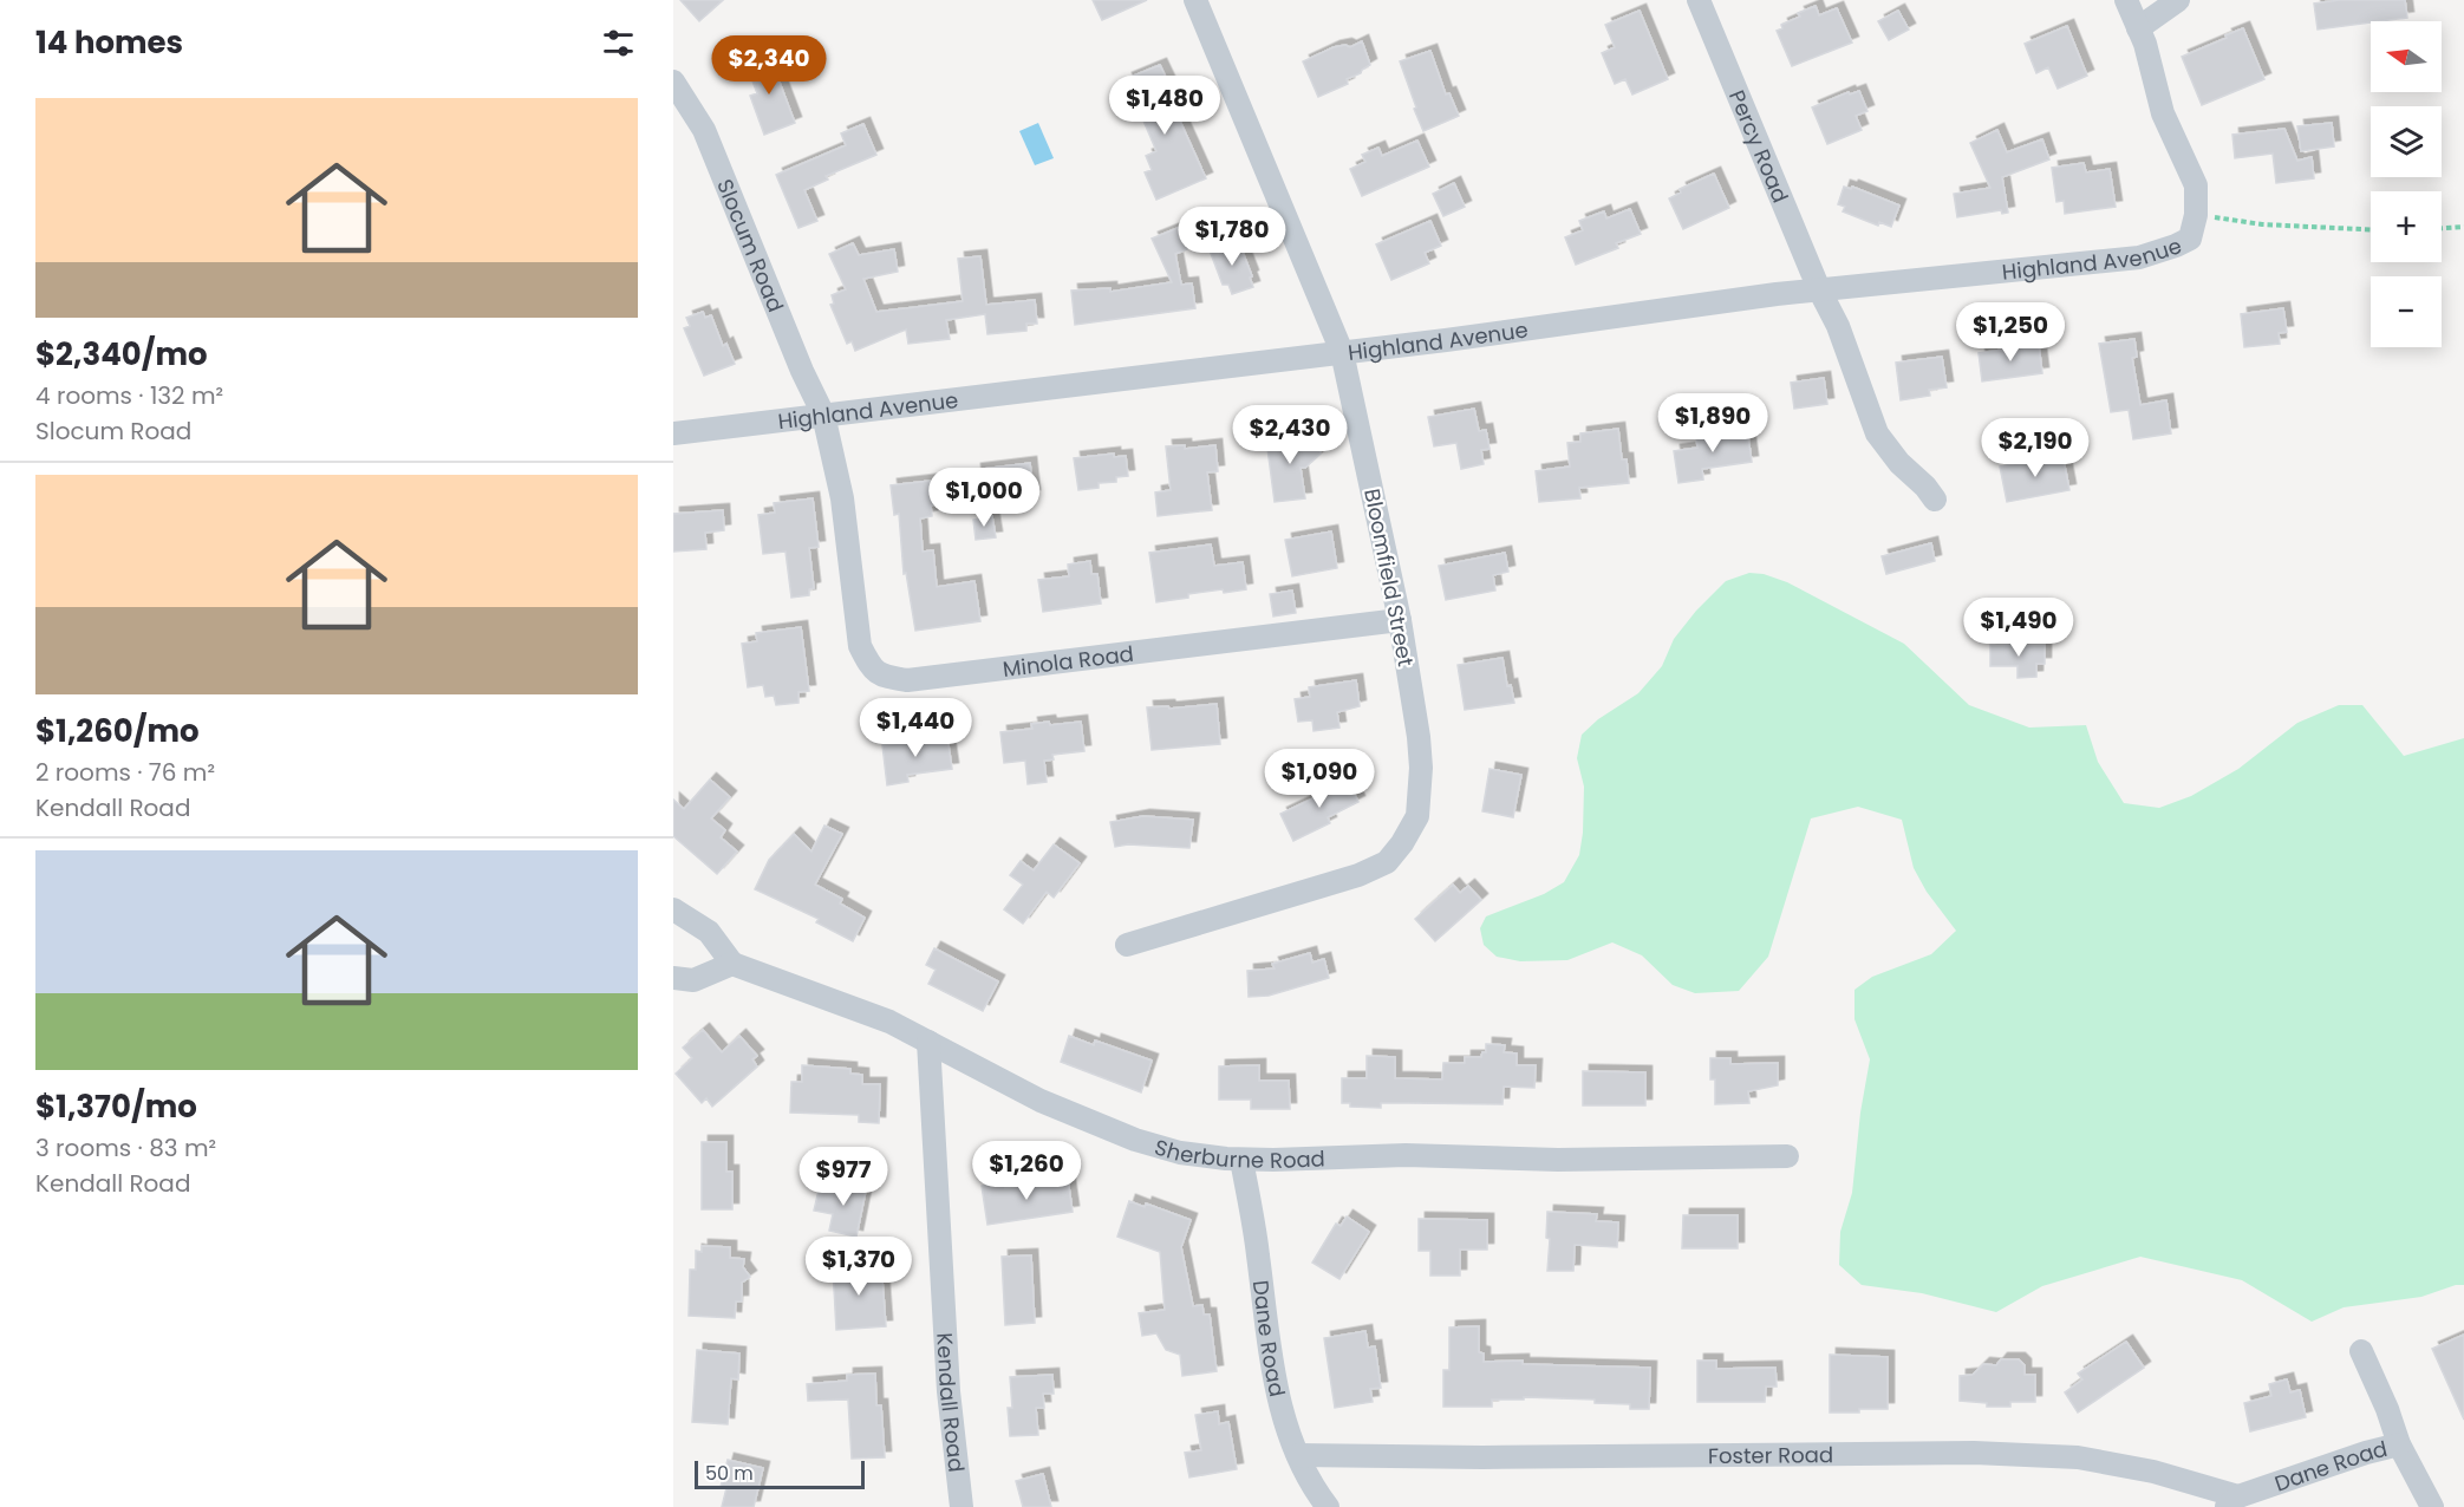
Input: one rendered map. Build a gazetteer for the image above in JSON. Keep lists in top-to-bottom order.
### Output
{
  "streets": {
    "street": [
      "Percy Road",
      "Slocum Road",
      "Highland Avenue",
      "Bloomfield Street",
      "Minola Road",
      "Sherburne Road",
      "Dane Road",
      "Kendall Road",
      "Foster Road"
    ]
  },
  "crossings": [
    ["Percy Road", "Highland Avenue"],
    ["Slocum Road", "Highland Avenue"],
    ["Slocum Road", "Minola Road"],
    ["Highland Avenue", "Bloomfield Street"],
    ["Highland Avenue", "Minola Road"],
    ["Bloomfield Street", "Minola Road"],
    ["Sherburne Road", "Dane Road"],
    ["Sherburne Road", "Kendall Road"],
    ["Dane Road", "Foster Road"]
  ],
  "scale_bar": "50 m",
  "north": "left",
  "page": {
    "heading": "14 homes",
    "map_buttons": ["+", "−"],
    "price": [
      "$2,340",
      "$1,480",
      "$1,780",
      "$1,250",
      "$1,890",
      "$2,430",
      "$2,190",
      "$1,000",
      "$1,490",
      "$1,440",
      "$1,090",
      "$1,260",
      "$977",
      "$1,370"
    ],
    "list": [
      {
        "name": "$2,340/mo",
        "note": "4 rooms · 132 m² · Slocum Road"
      },
      {
        "name": "$1,260/mo",
        "note": "2 rooms · 76 m² · Kendall Road"
      },
      {
        "name": "$1,370/mo",
        "note": "3 rooms · 83 m² · Kendall Road"
      }
    ],
    "scale": "50 m"
  }
}
